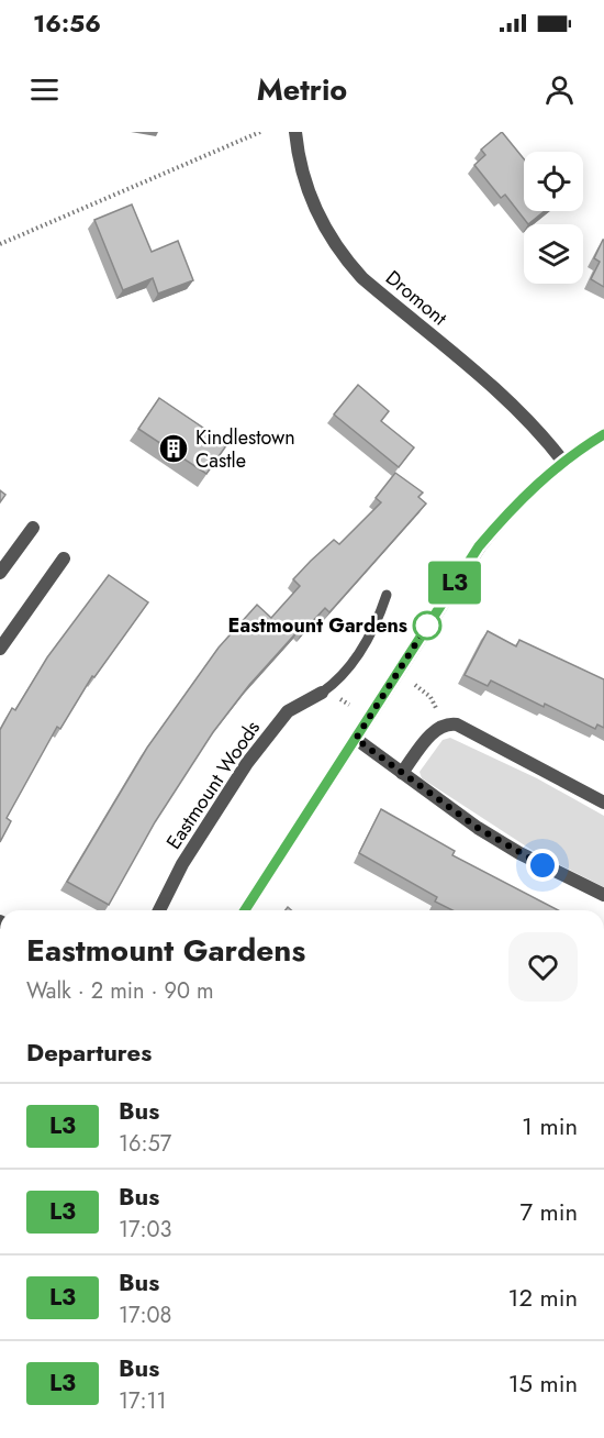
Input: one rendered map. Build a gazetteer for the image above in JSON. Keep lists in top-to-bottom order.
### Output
{
  "streets": {
    "street": ["Dromont", "Eastmount Woods"]
  },
  "places": {
    "building": ["Kindlestown Castle"],
    "other": ["Eastmount Gardens"]
  },
  "lines": ["bus line L3"],
  "page": {
    "status": "16:56",
    "header": "Metrio",
    "on_map": "L3",
    "heading": [
      ["Eastmount Gardens", "Walk · 2 min · 90 m"],
      "Departures"
    ],
    "list": [
      {
        "mark": "L3",
        "name": "Bus",
        "note": "16:57",
        "value": "1 min"
      },
      {
        "mark": "L3",
        "name": "Bus",
        "note": "17:03",
        "value": "7 min"
      },
      {
        "mark": "L3",
        "name": "Bus",
        "note": "17:08",
        "value": "12 min"
      },
      {
        "mark": "L3",
        "name": "Bus",
        "note": "17:11",
        "value": "15 min"
      }
    ]
  }
}
